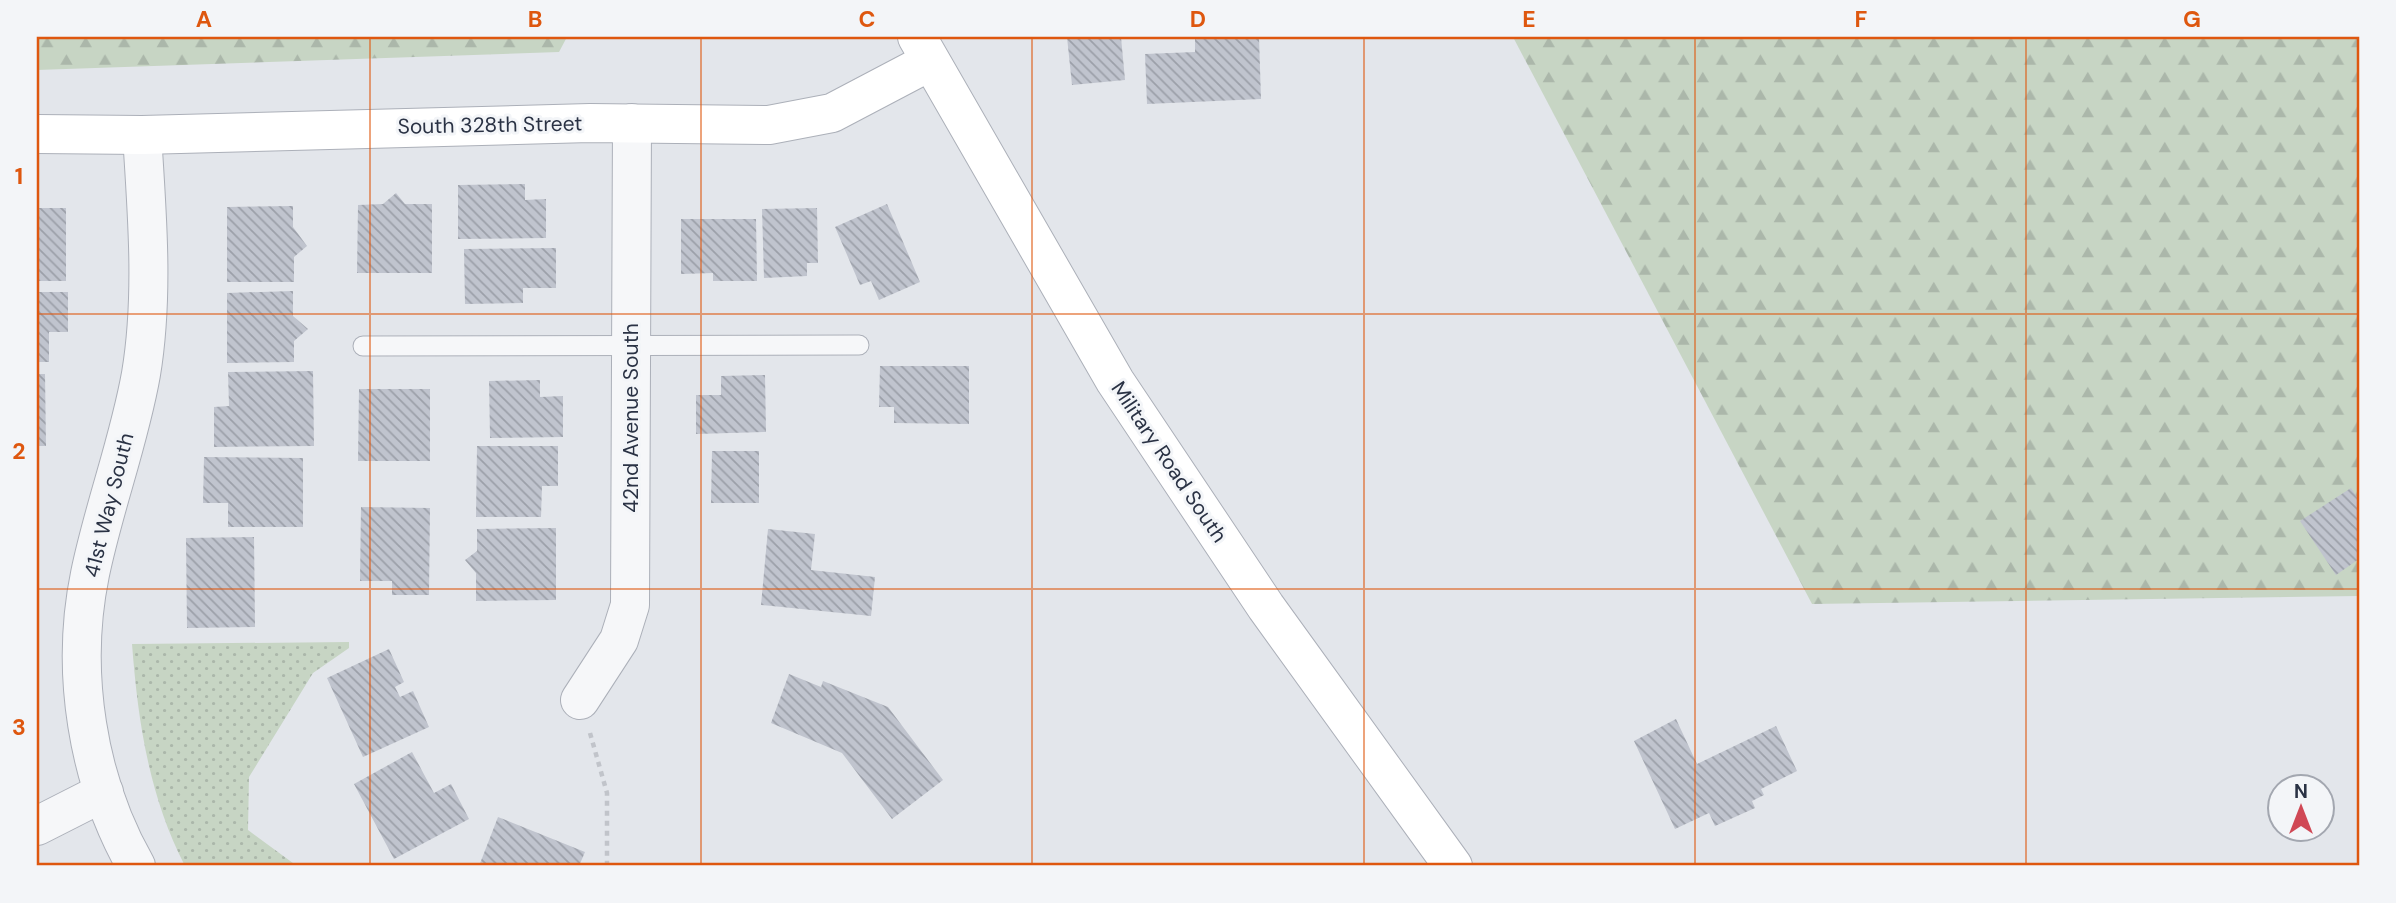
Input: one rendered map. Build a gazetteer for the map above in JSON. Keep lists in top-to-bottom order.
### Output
{
  "streets": {
    "main road": ["South 328th Street", "Military Road South"],
    "street": ["42nd Avenue South", "41st Way South"]
  },
  "crossings": [
    ["South 328th Street", "42nd Avenue South"],
    ["South 328th Street", "Military Road South"],
    ["South 328th Street", "41st Way South"]
  ],
  "north": "top",
  "grid": {
    "columns": [
      "A",
      "B",
      "C",
      "D",
      "E",
      "F",
      "G"
    ],
    "rows": ["1", "2", "3"]
  }
}
